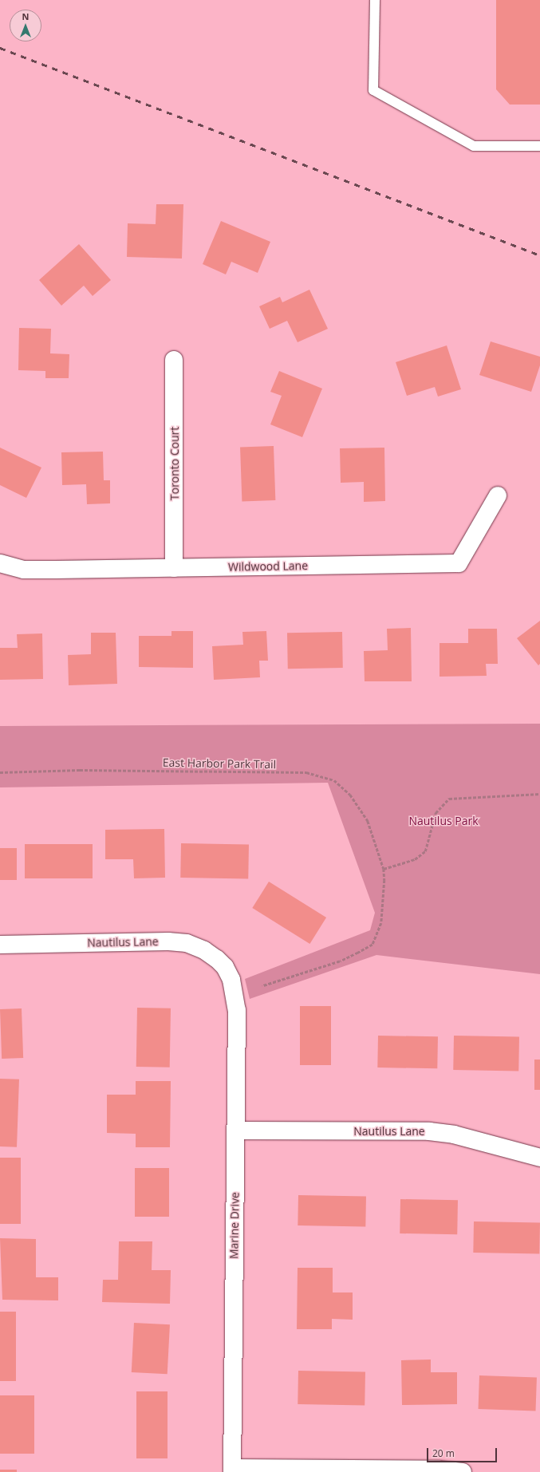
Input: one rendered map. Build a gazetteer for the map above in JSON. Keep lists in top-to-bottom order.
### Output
{
  "streets": {
    "street": [
      "Toronto Court",
      "Wildwood Lane",
      "Nautilus Lane",
      "Marine Drive"
    ],
    "path": ["East Harbor Park Trail"]
  },
  "crossings": [
    ["Toronto Court", "Wildwood Lane"],
    ["Nautilus Lane", "Marine Drive"]
  ],
  "parks": ["Nautilus Park"],
  "scale_bar": "20 m",
  "north": "top"
}
